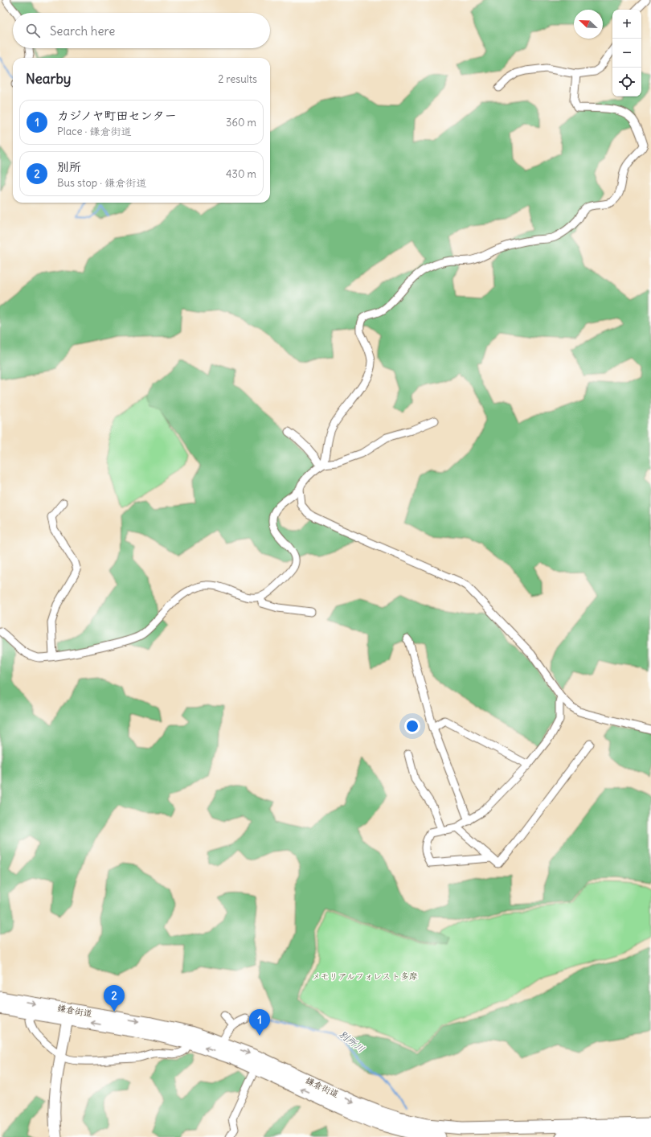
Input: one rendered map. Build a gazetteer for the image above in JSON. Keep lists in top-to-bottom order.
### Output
{
  "streets": {
    "main road": ["鎌倉街道"]
  },
  "water": ["別所川"],
  "parks": ["メモリアルフォレスト多摩"],
  "north": "top left",
  "page": {
    "map_buttons": ["+", "−"],
    "search": "Search here",
    "heading": ["Nearby", "2 results"],
    "list": [
      {
        "mark": "1",
        "name": "カジノヤ町田センター",
        "note": "Place · 鎌倉街道",
        "value": "360 m"
      },
      {
        "mark": "2",
        "name": "別所",
        "note": "Bus stop · 鎌倉街道",
        "value": "430 m"
      }
    ],
    "pins": ["2", "1"]
  }
}
